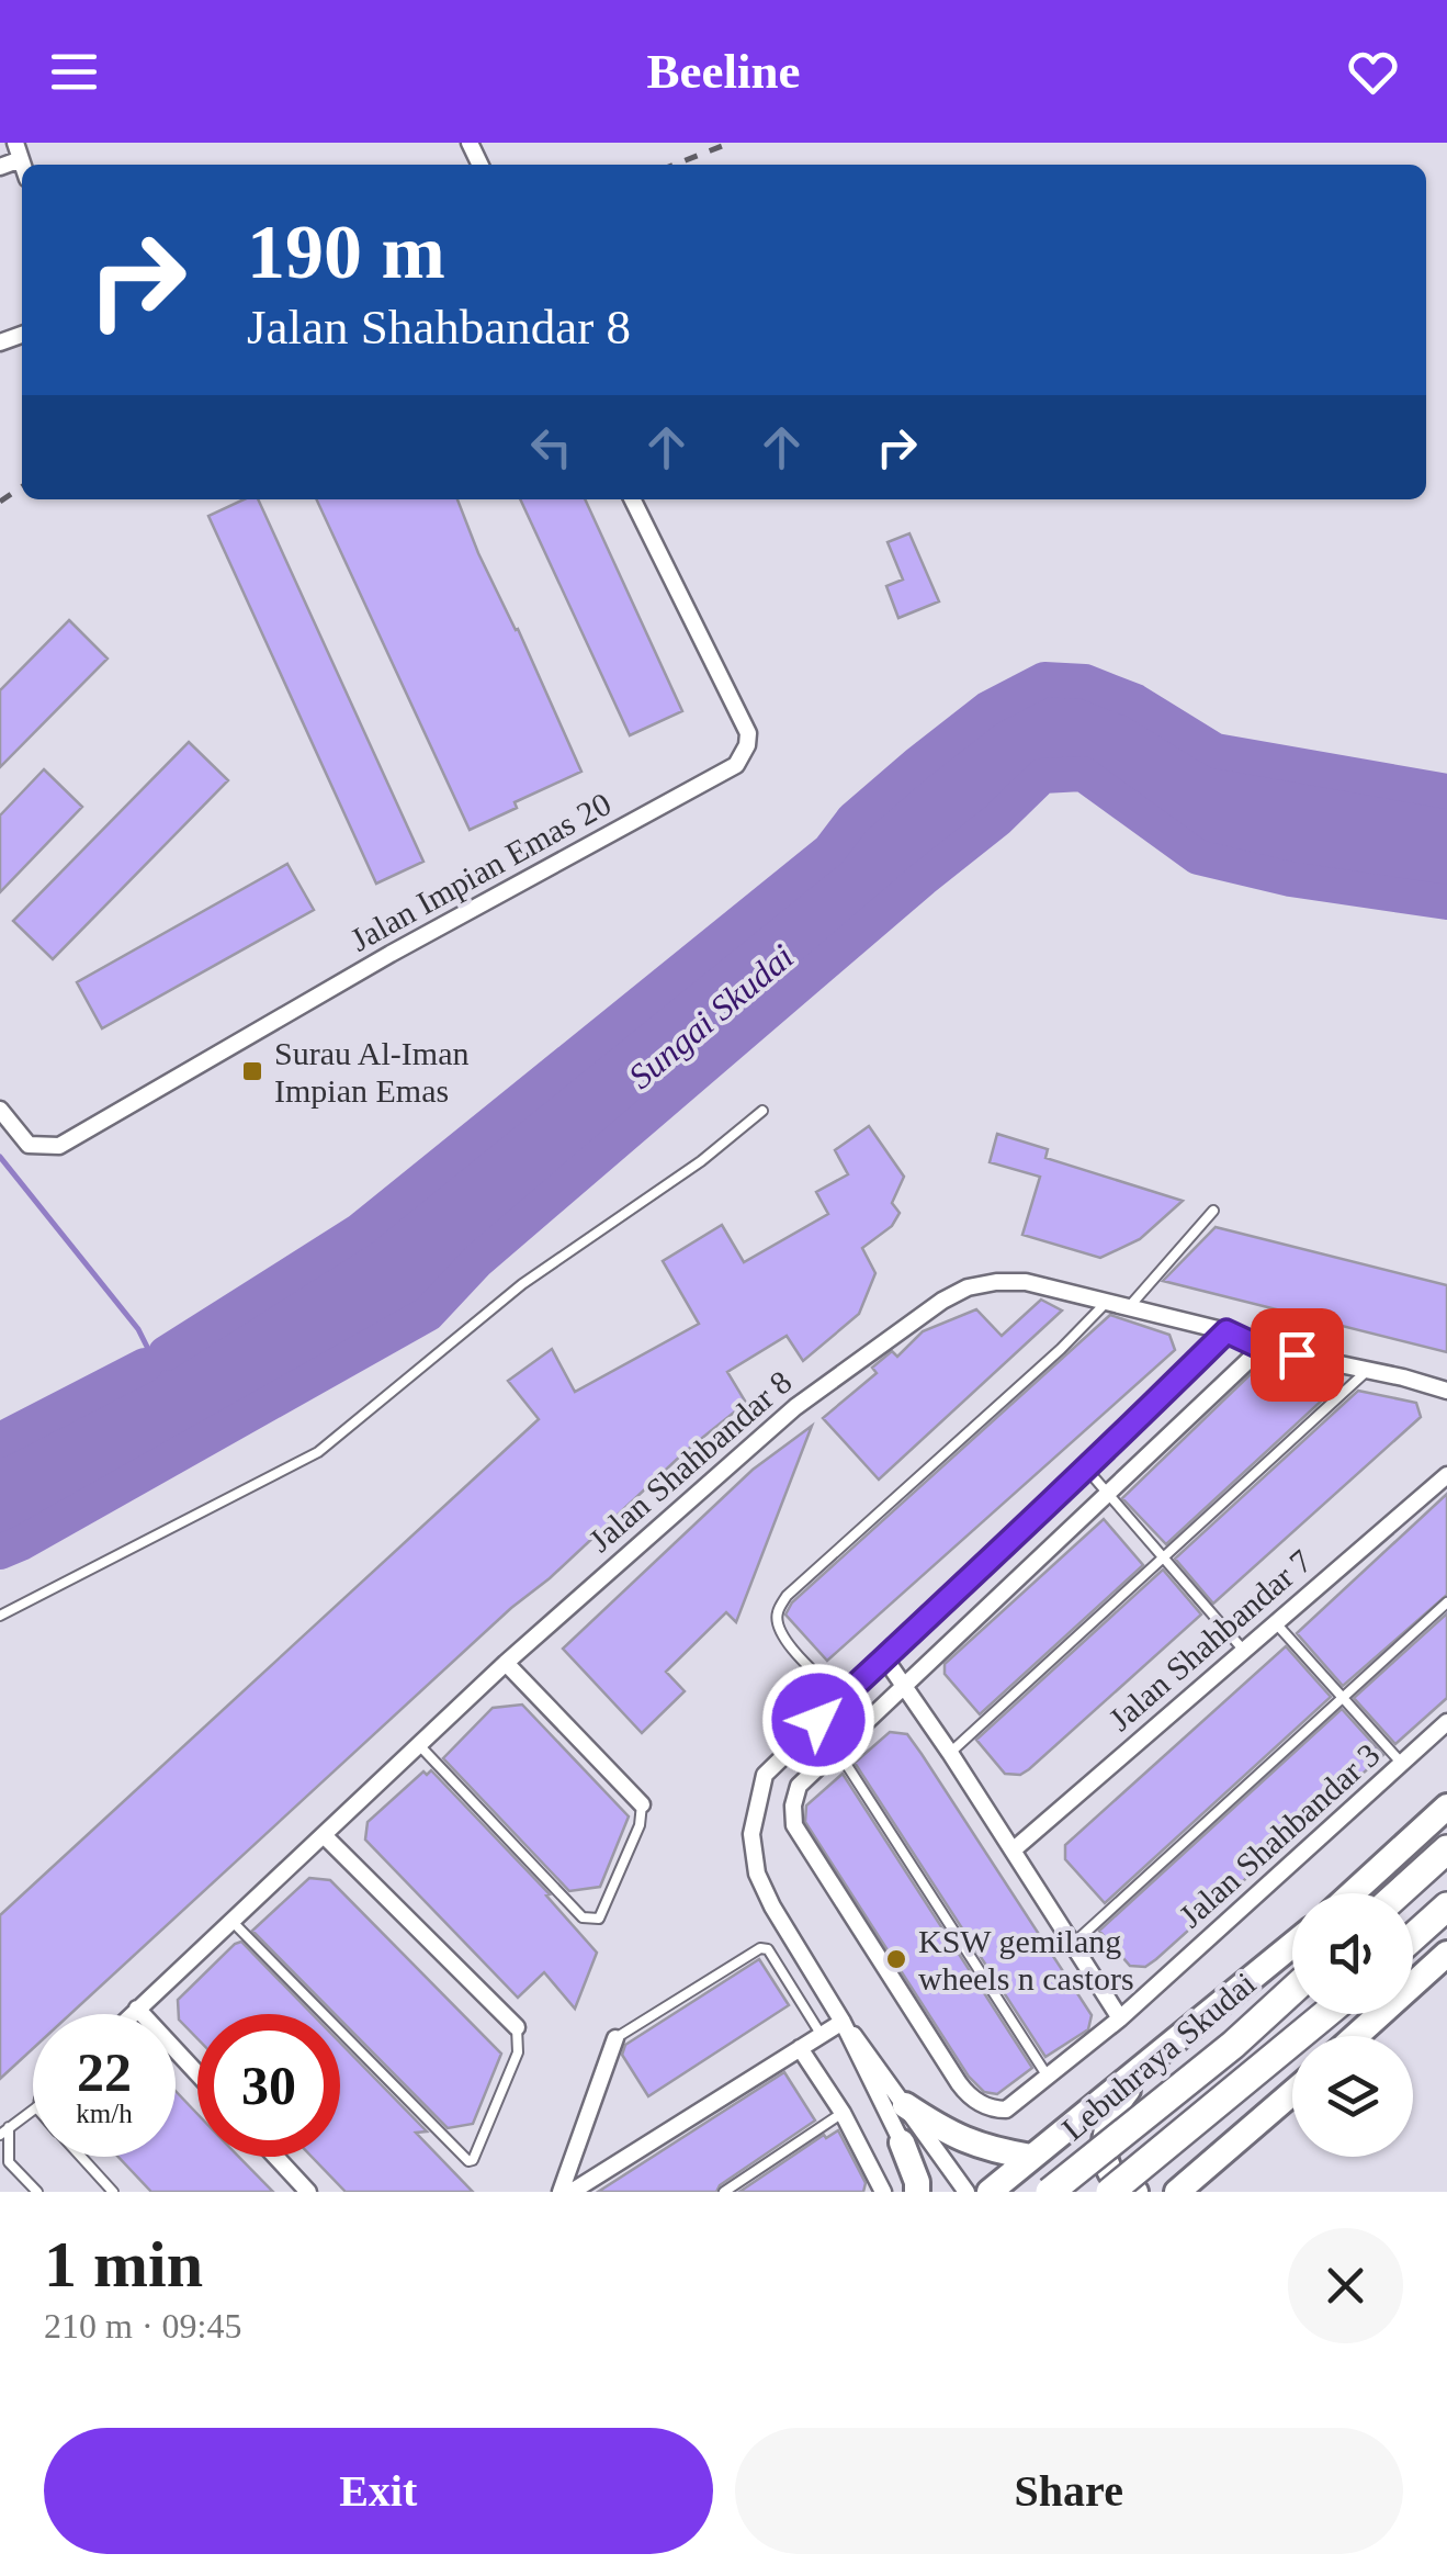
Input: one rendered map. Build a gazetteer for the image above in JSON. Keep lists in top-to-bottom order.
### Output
{
  "streets": {
    "highway": ["Lebuhraya Skudai"],
    "street": [
      "Jalan Impian Emas 20",
      "Jalan Shahbandar 8",
      "Jalan Shahbandar 7",
      "Jalan Shahbandar 3"
    ]
  },
  "water": ["Sungai Skudai"],
  "places": {
    "transit": ["Surau Al-Iman Impian Emas"],
    "other": ["KSW gemilang wheels n castors"]
  },
  "page": {
    "header": "Beeline",
    "turn": ["190 m", "Jalan Shahbandar 8"],
    "speed": "22 km/h",
    "limit": "30",
    "heading": ["1 min", "210 m · 09:45"],
    "buttons": ["Exit", "Share"]
  }
}
